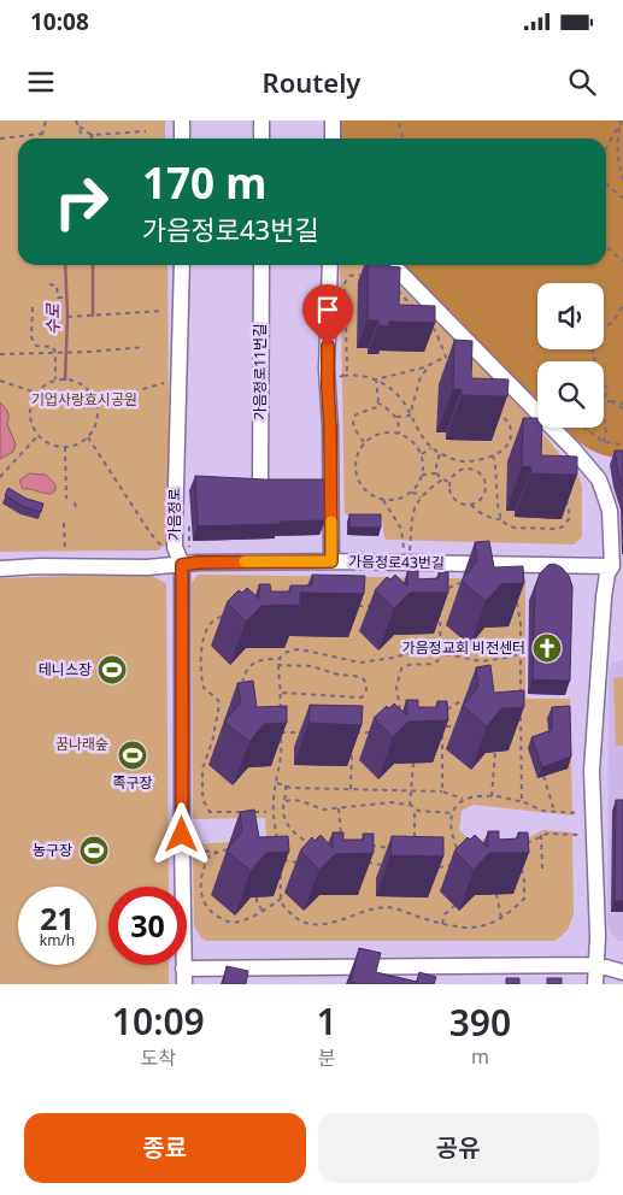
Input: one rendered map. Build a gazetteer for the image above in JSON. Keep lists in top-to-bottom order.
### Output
{
  "streets": {
    "street": ["가음정로11번길", "가음정로", "가음정로43번길"]
  },
  "crossings": [
    ["가음정로", "가음정로43번길"]
  ],
  "water": ["수로"],
  "parks": ["기업사랑효시공원", "꿈나래숲"],
  "places": {
    "church": ["가음정교회 비전센터"],
    "sports": ["테니스장", "족구장", "농구장"]
  },
  "page": {
    "status": "10:08",
    "header": "Routely",
    "turn": ["170 m", "가음정로43번길"],
    "speed": "21 km/h",
    "limit": "30",
    "eta": [
      "10:09",
      "도착",
      "1",
      "분",
      "390",
      "m"
    ],
    "buttons": ["종료", "공유"]
  }
}
